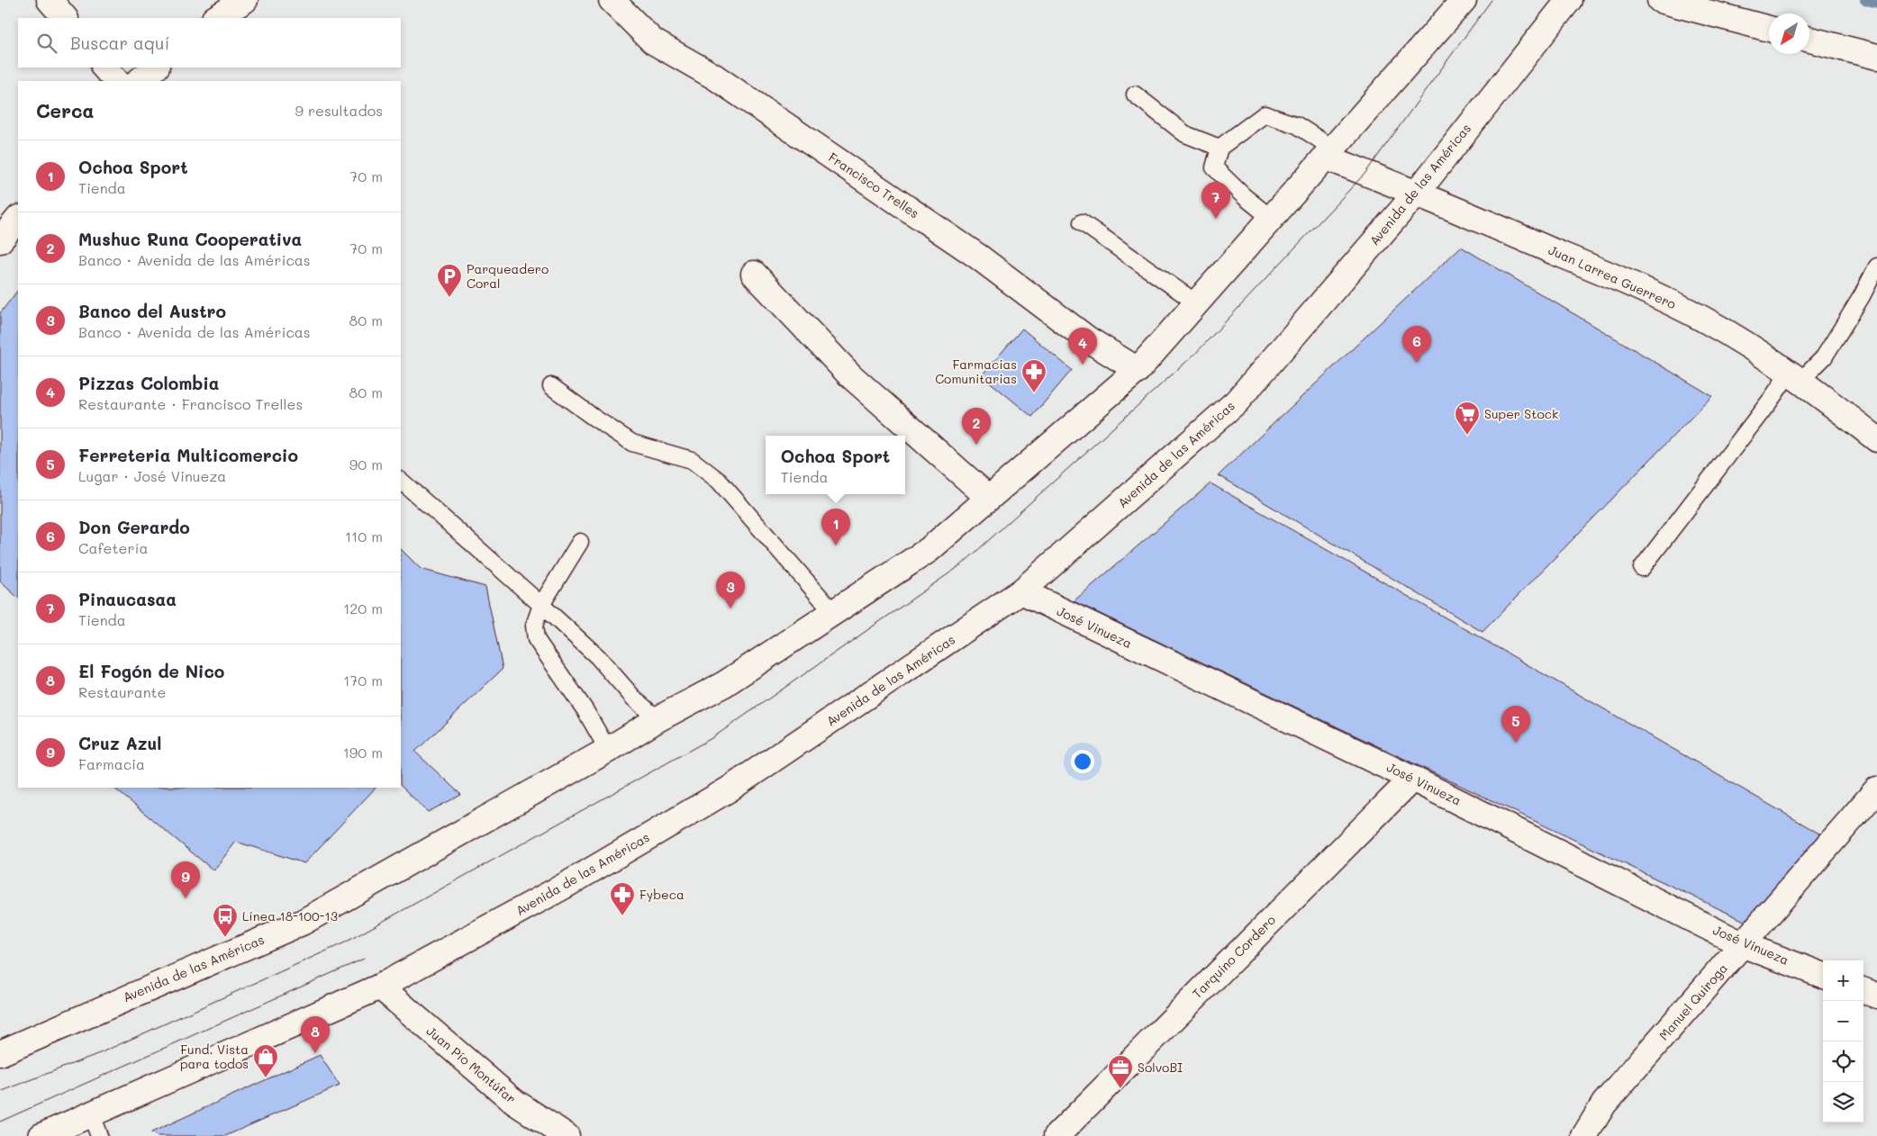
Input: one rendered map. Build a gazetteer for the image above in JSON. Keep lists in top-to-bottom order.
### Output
{
  "streets": {
    "street": [
      "Avenida de las Américas",
      "Francisco Trelles",
      "Juan Larrea Guerrero",
      "José Vinueza",
      "Tarquino Cordero",
      "Manuel Quiroga",
      "Juan Pío Montúfar"
    ]
  },
  "crossings": [
    ["Avenida de las Américas", "Francisco Trelles"],
    ["Avenida de las Américas", "Juan Larrea Guerrero"],
    ["Avenida de las Américas", "José Vinueza"],
    ["Avenida de las Américas", "Juan Pío Montúfar"],
    ["José Vinueza", "Tarquino Cordero"],
    ["José Vinueza", "Manuel Quiroga"]
  ],
  "places": {
    "parking": ["Parqueadero Coral"],
    "pharmacy": ["Farmacias Comunitarias", "Fybeca"],
    "supermarket": ["Super Stock"],
    "bus stop": ["Línea 18-100-13"],
    "shop": ["Fund. Vista para todos"],
    "office": ["SolvoBI"]
  },
  "north": "bottom left",
  "page": {
    "search": "Buscar aquí",
    "heading": ["Cerca", "9 resultados"],
    "list": [
      {
        "mark": "1",
        "name": "Ochoa Sport",
        "note": "Tienda",
        "value": "70 m"
      },
      {
        "mark": "2",
        "name": "Mushuc Runa Cooperativa",
        "note": "Banco · Avenida de las Américas",
        "value": "70 m"
      },
      {
        "mark": "3",
        "name": "Banco del Austro",
        "note": "Banco · Avenida de las Américas",
        "value": "80 m"
      },
      {
        "mark": "4",
        "name": "Pizzas Colombia",
        "note": "Restaurante · Francisco Trelles",
        "value": "80 m"
      },
      {
        "mark": "5",
        "name": "Ferreteria Multicomercio",
        "note": "Lugar · José Vinueza",
        "value": "90 m"
      },
      {
        "mark": "6",
        "name": "Don Gerardo",
        "note": "Cafetería",
        "value": "110 m"
      },
      {
        "mark": "7",
        "name": "Pinaucasaa",
        "note": "Tienda",
        "value": "120 m"
      },
      {
        "mark": "8",
        "name": "El Fogón de Nico",
        "note": "Restaurante",
        "value": "170 m"
      },
      {
        "mark": "9",
        "name": "Cruz Azul",
        "note": "Farmacia",
        "value": "190 m"
      }
    ],
    "pins": [
      "7",
      "6",
      "4",
      "2",
      "1",
      "3",
      "5",
      "9",
      "8"
    ],
    "popup": ["Ochoa Sport", "Tienda"],
    "map_buttons": ["+", "−"]
  }
}
